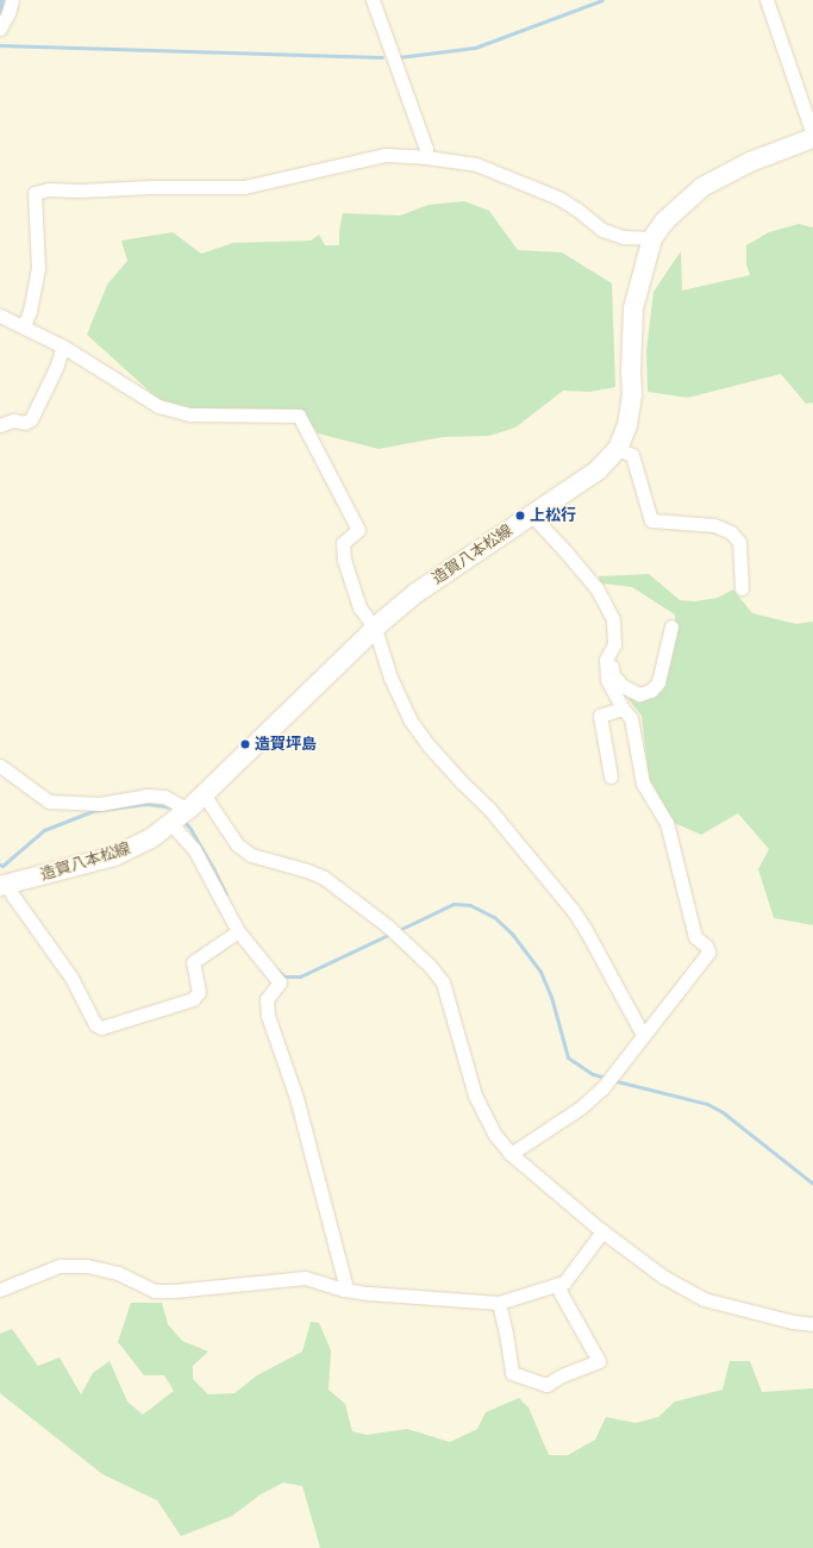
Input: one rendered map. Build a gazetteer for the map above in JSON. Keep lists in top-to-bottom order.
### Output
{
  "streets": {
    "main road": ["造賀八本松線"]
  },
  "places": ["上松行", "造賀坪島"]
}
